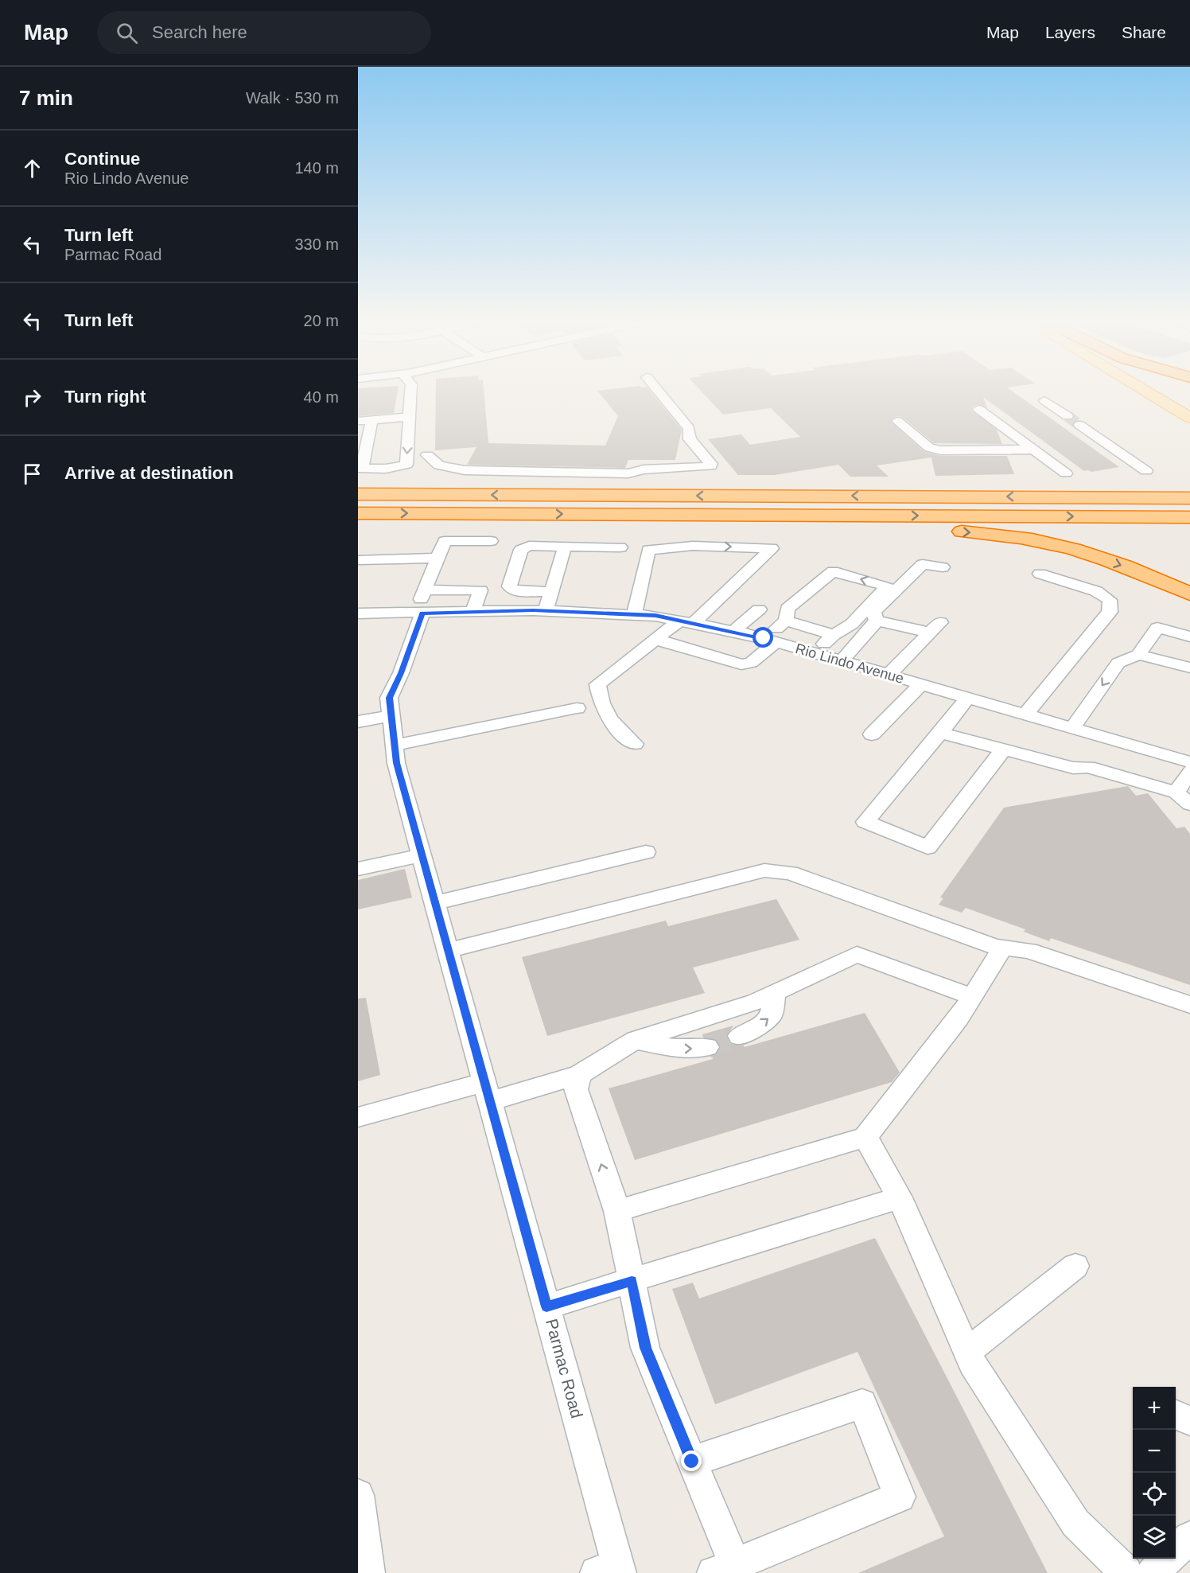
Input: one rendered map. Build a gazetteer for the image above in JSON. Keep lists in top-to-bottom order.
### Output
{
  "streets": {
    "street": ["Rio Lindo Avenue", "Parmac Road"]
  },
  "crossings": [
    ["Rio Lindo Avenue", "Parmac Road"]
  ],
  "page": {
    "header": "Map",
    "search": "Search here",
    "nav": ["Map", "Layers", "Share"],
    "heading": ["7 min", "Walk · 530 m"],
    "list": [
      ["Continue", "Rio Lindo Avenue", "140 m"],
      ["Turn left", "Parmac Road", "330 m"],
      ["Turn left", "20 m"],
      ["Turn right", "40 m"],
      "Arrive at destination"
    ],
    "map_buttons": ["+", "−"]
  }
}
